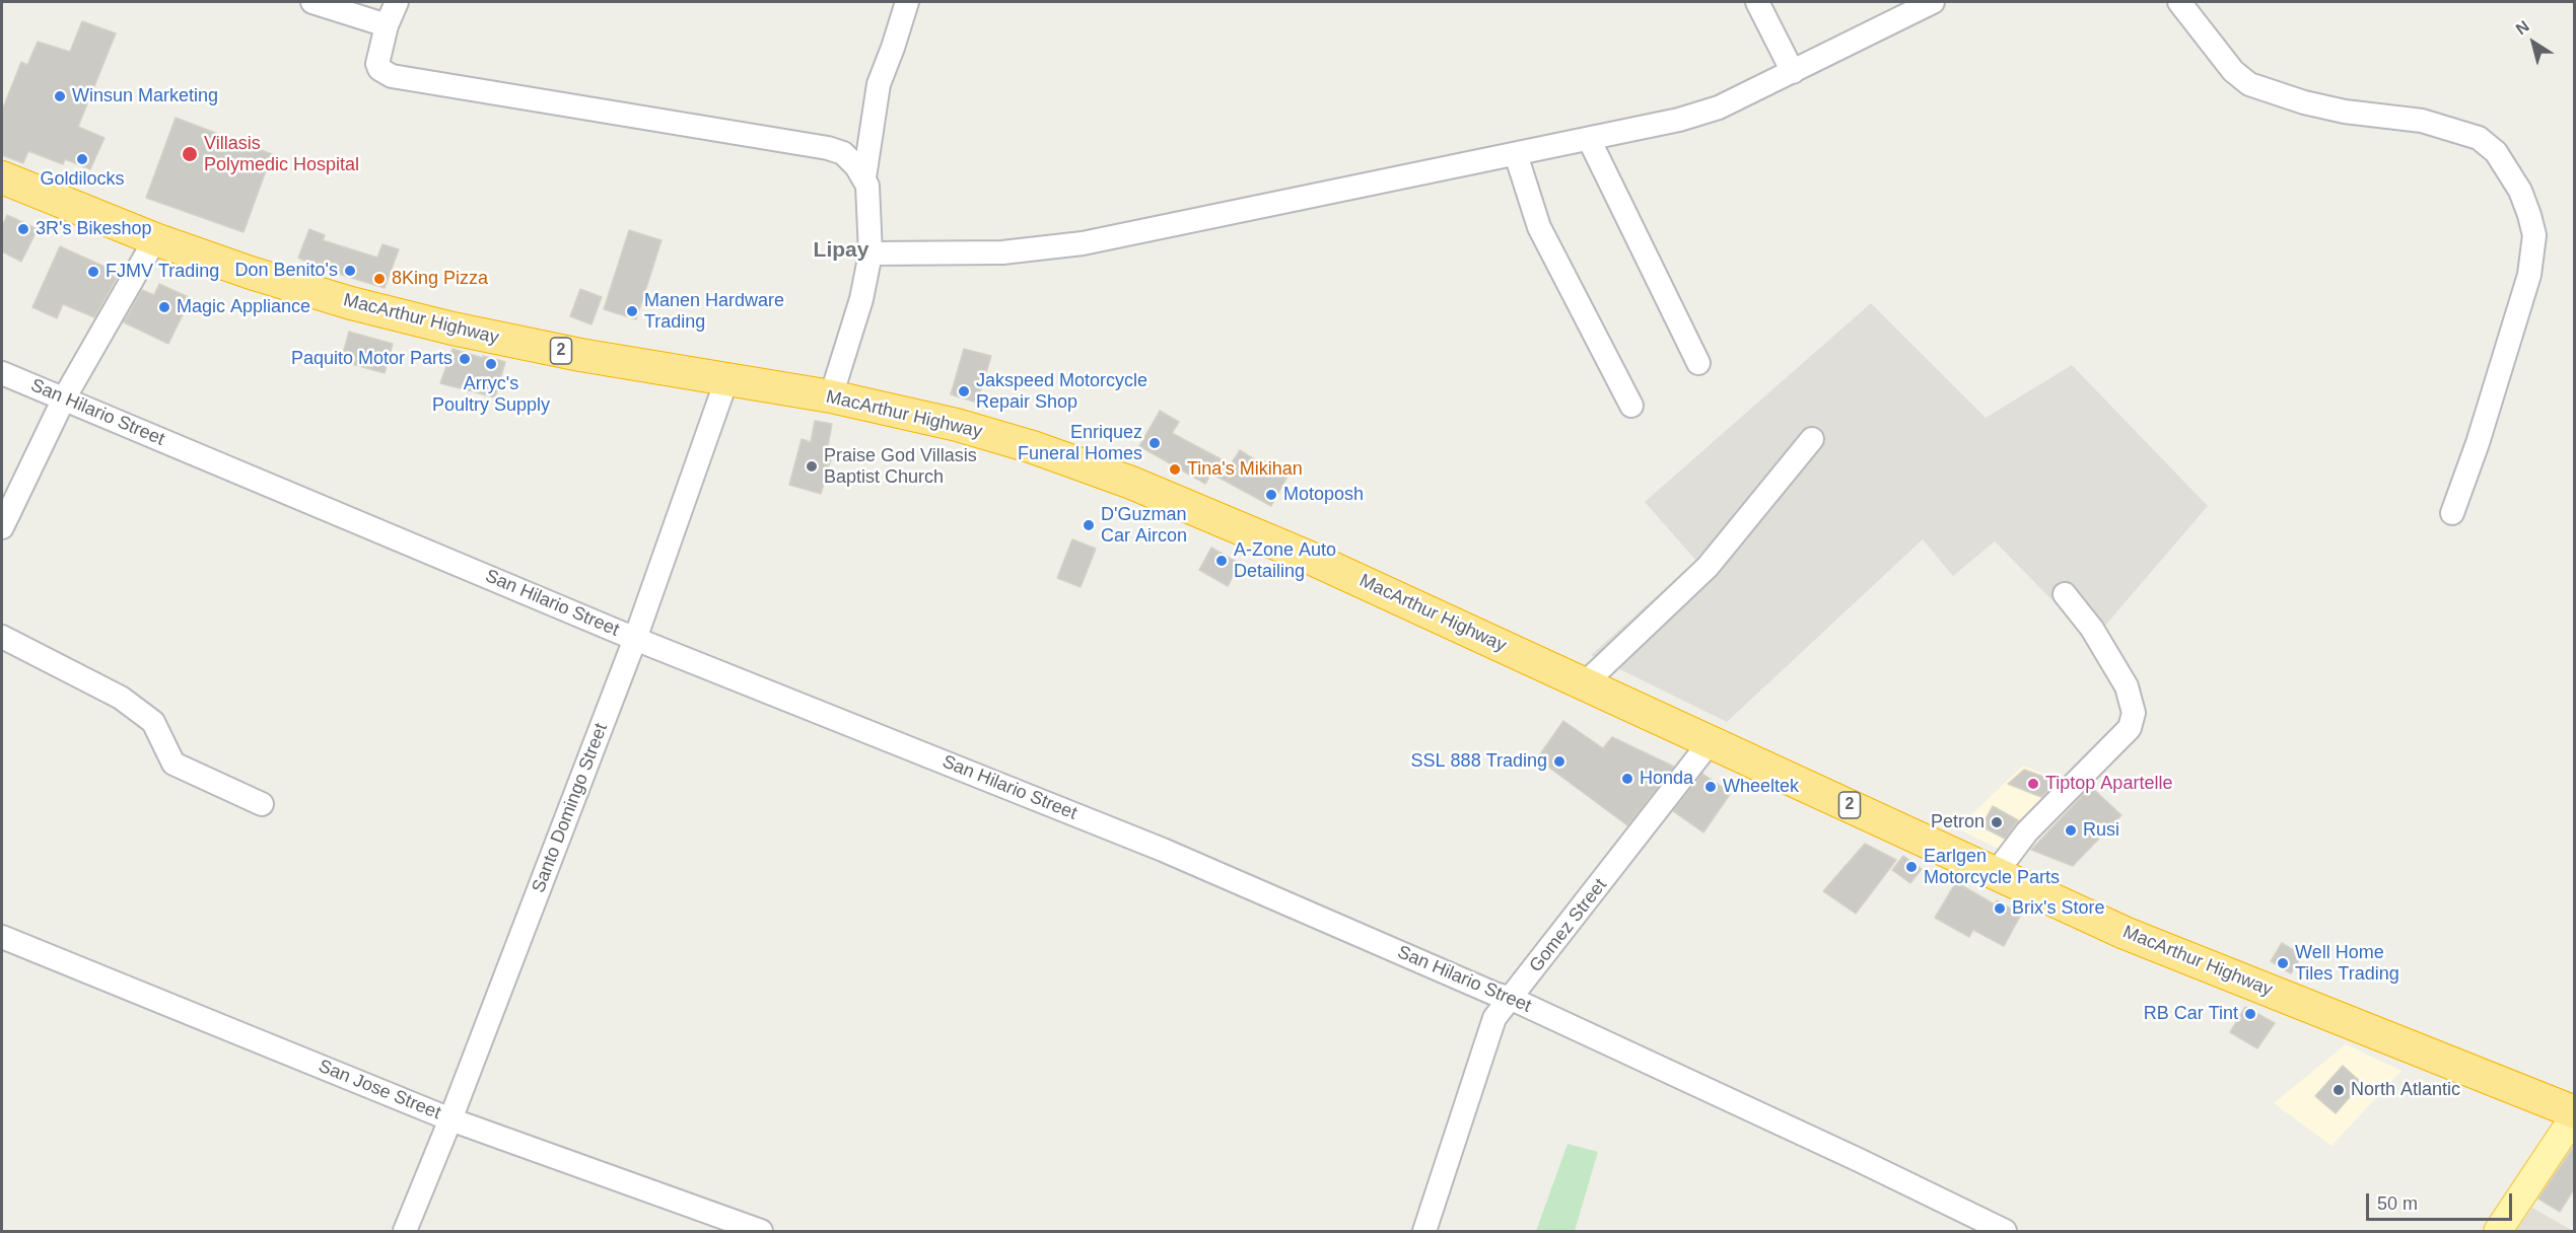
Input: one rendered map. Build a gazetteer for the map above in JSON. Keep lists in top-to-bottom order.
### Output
{
  "streets": {
    "highway": ["MacArthur Highway", "2"],
    "street": [
      "San Hilario Street",
      "Santo Domingo Street",
      "Gomez Street",
      "San Jose Street"
    ]
  },
  "crossings": [
    ["MacArthur Highway", "Santo Domingo Street"],
    ["MacArthur Highway", "Gomez Street"],
    ["San Hilario Street", "Santo Domingo Street"],
    ["San Hilario Street", "Gomez Street"],
    ["Santo Domingo Street", "San Jose Street"]
  ],
  "districts": ["Lipay"],
  "places": [
    "Winsun Marketing",
    "Villasis Polymedic Hospital",
    "Goldilocks",
    "3R's Bikeshop",
    "Don Benito's",
    "FJMV Trading",
    "8King Pizza",
    "Magic Appliance",
    "Manen Hardware Trading",
    "Paquito Motor Parts",
    "Arryc's Poultry Supply",
    "Jakspeed Motorcycle Repair Shop",
    "Enriquez Funeral Homes",
    "Praise God Villasis Baptist Church",
    "Tina's Mikihan",
    "Motoposh",
    "D'Guzman Car Aircon",
    "A-Zone Auto Detailing",
    "SSL 888 Trading",
    "Honda",
    "Tiptop Apartelle",
    "Wheeltek",
    "Petron",
    "Rusi",
    "Earlgen Motorcycle Parts",
    "Brix's Store",
    "Well Home Tiles Trading",
    "RB Car Tint",
    "North Atlantic"
  ],
  "scale_bar": "50 m",
  "north": "top left"
}
